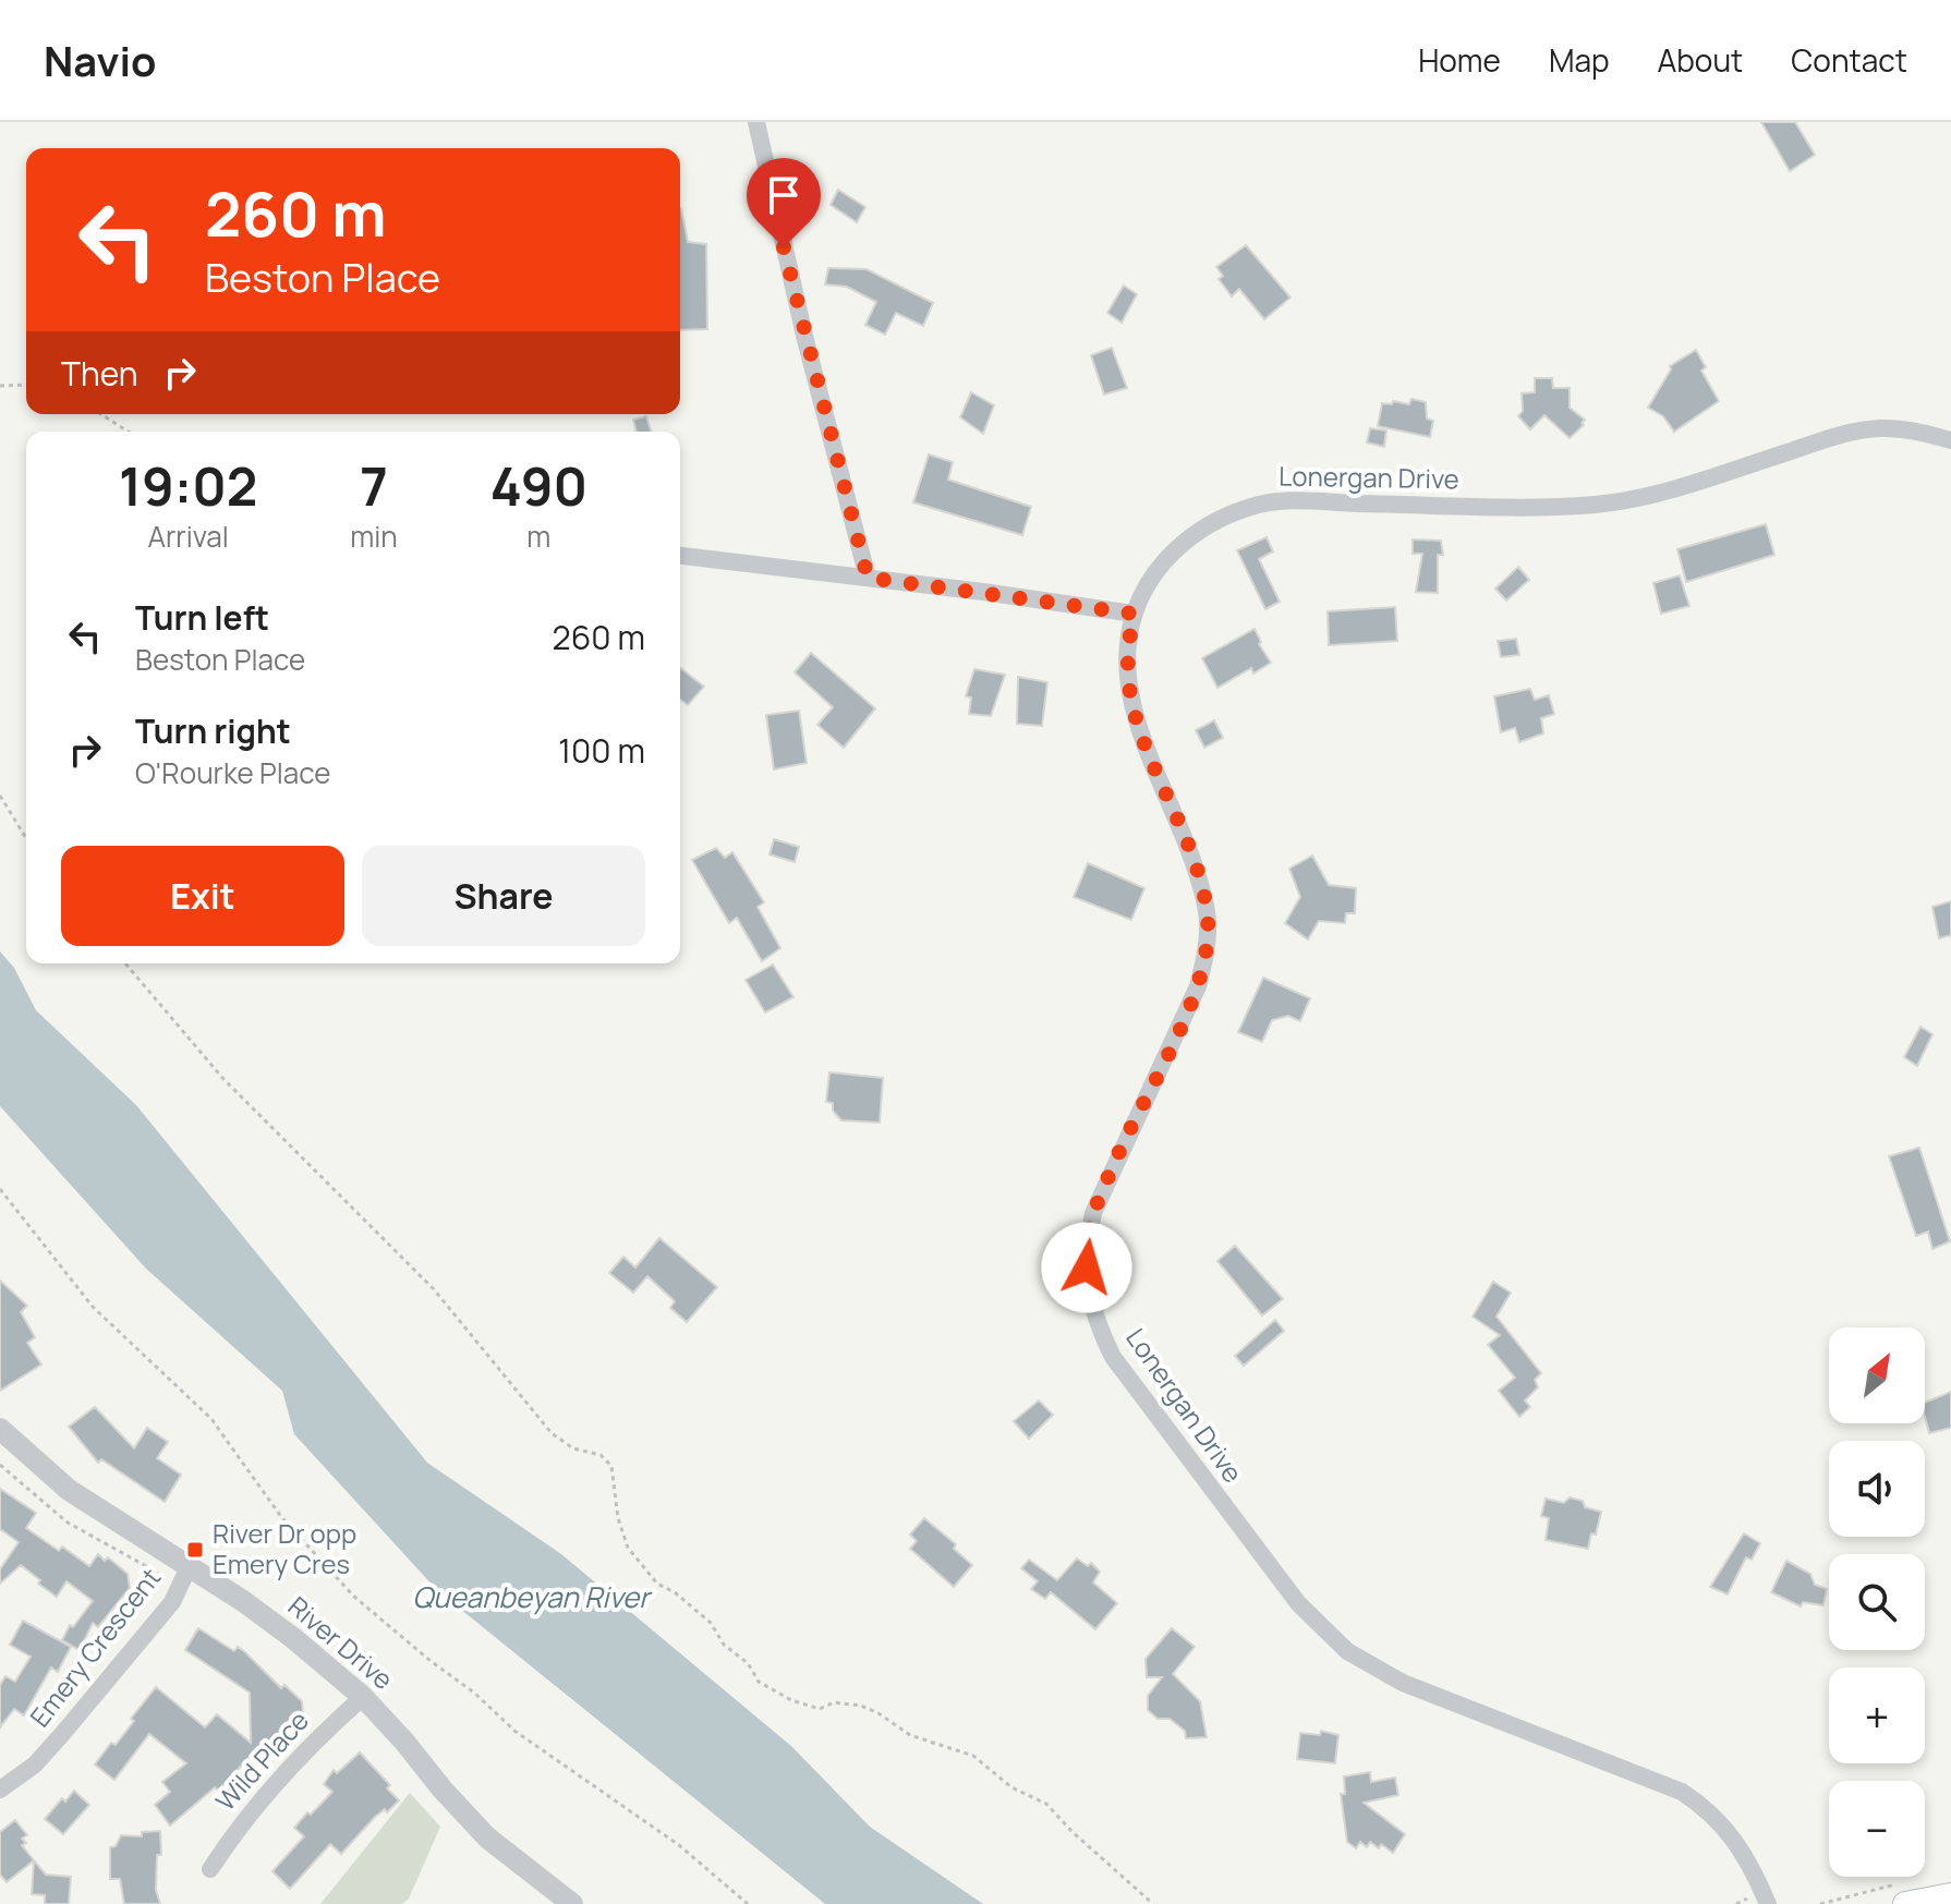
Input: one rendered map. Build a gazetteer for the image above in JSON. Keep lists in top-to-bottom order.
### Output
{
  "streets": {
    "street": [
      "Lonergan Drive",
      "River Drive",
      "Emery Crescent",
      "Wild Place"
    ]
  },
  "crossings": [
    ["River Drive", "Emery Crescent"],
    ["River Drive", "Wild Place"]
  ],
  "water": ["Queanbeyan River"],
  "places": {
    "transit": ["River Dr opp Emery Cres"]
  },
  "north": "top right",
  "page": {
    "header": "Navio",
    "nav": [
      "Home",
      "Map",
      "About",
      "Contact"
    ],
    "turn": ["260 m", "Beston Place"],
    "then": "Then",
    "eta": [
      "19:02",
      "Arrival",
      "7",
      "min",
      "490",
      "m"
    ],
    "list": [
      {
        "name": "Turn left",
        "note": "Beston Place",
        "value": "260 m"
      },
      {
        "name": "Turn right",
        "note": "O'Rourke Place",
        "value": "100 m"
      }
    ],
    "buttons": ["Exit", "Share"],
    "map_buttons": ["+", "−"]
  }
}
